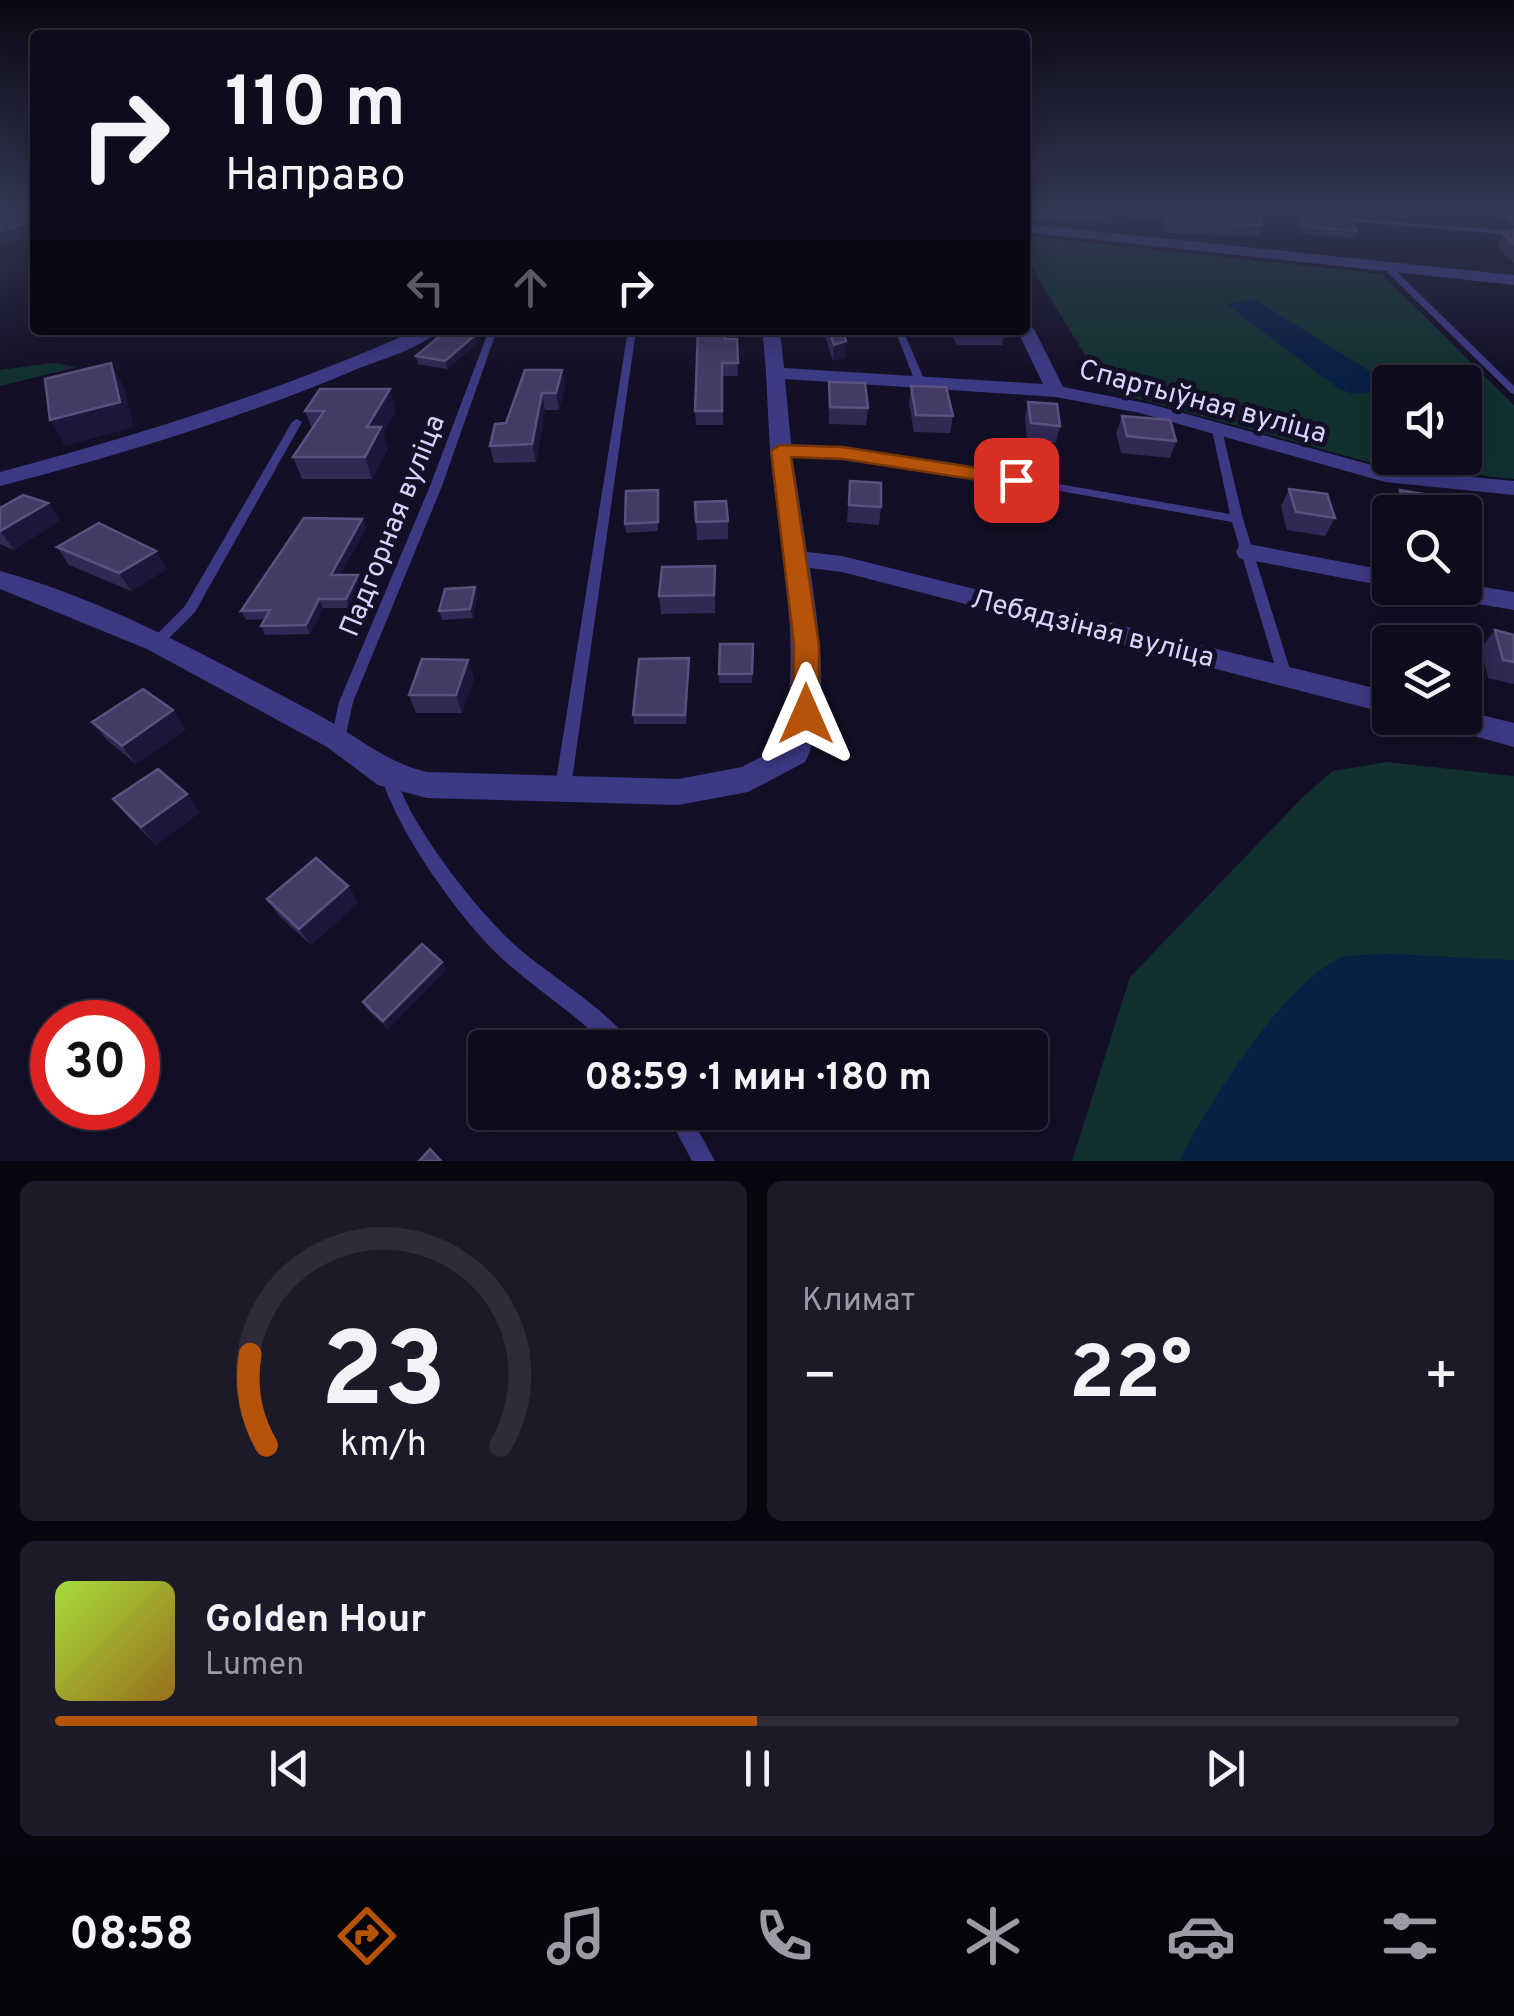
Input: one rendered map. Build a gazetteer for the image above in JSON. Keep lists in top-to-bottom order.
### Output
{
  "streets": {
    "street": ["Спартыўная вуліца", "Лебядзіная вуліца"],
    "lane": ["Падгорная вуліца"]
  },
  "page": {
    "turn": ["110 m", "Направо"],
    "limit": "30",
    "trip": "08:59 · 1 мин · 180 m",
    "tile": "Климат",
    "heat": ["−", "22°", "+"],
    "song": ["Golden Hour", "Lumen"],
    "tabs": "08:58",
    "gauge": ["23", "km/h"]
  }
}
